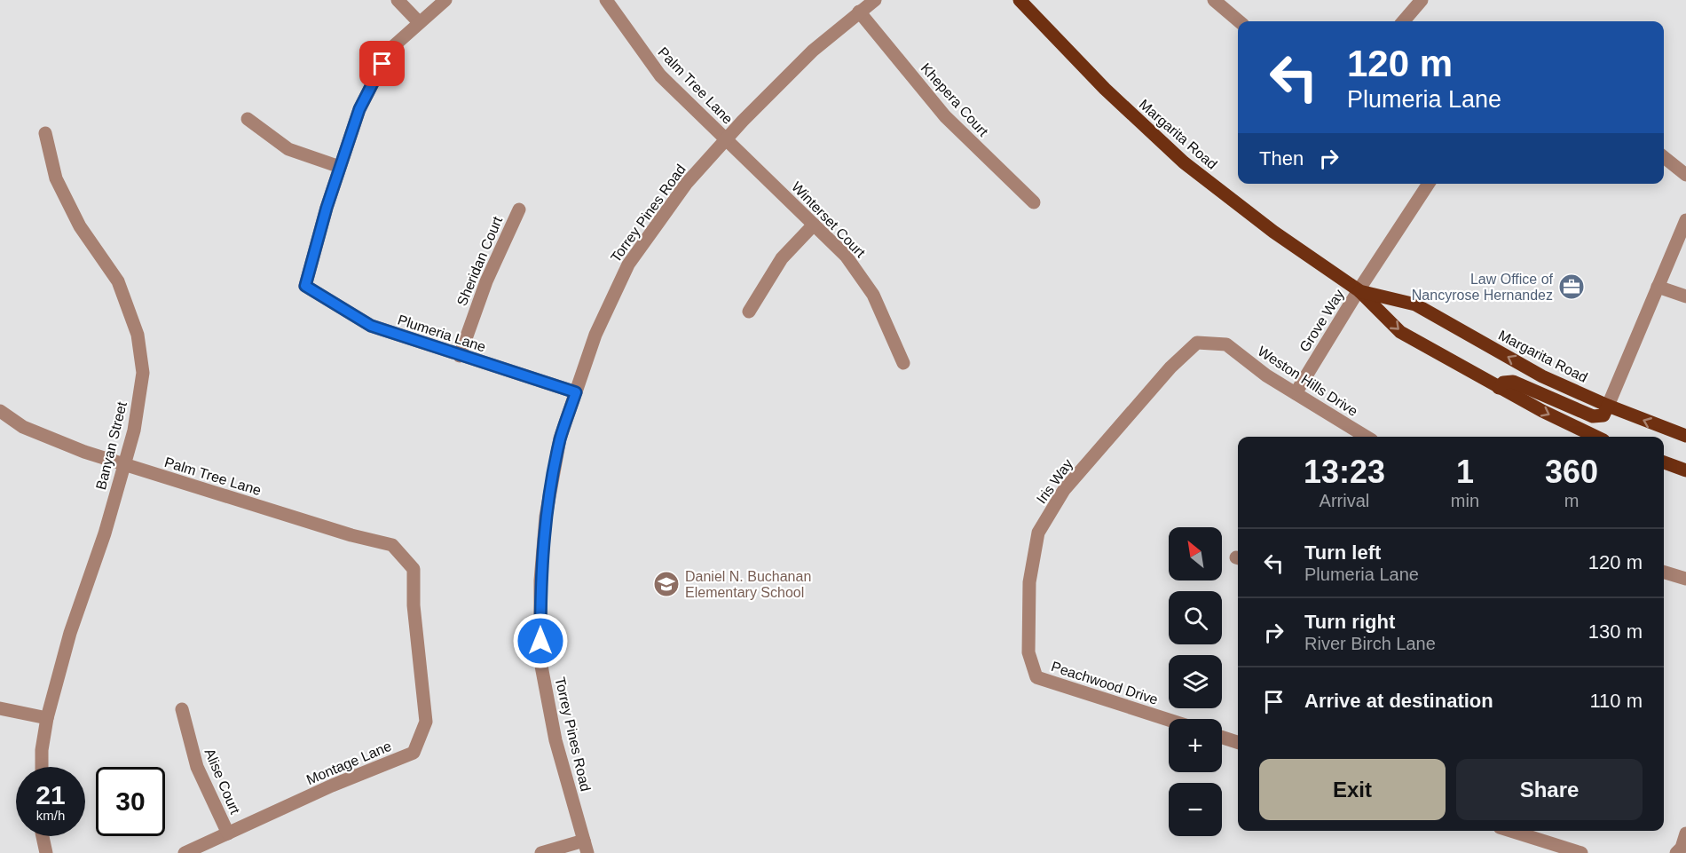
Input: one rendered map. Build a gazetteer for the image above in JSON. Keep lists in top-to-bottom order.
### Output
{
  "streets": {
    "main road": ["Margarita Road"],
    "street": [
      "Palm Tree Lane",
      "Khepera Court",
      "Torrey Pines Road",
      "Winterset Court",
      "Sheridan Court",
      "Grove Way",
      "Plumeria Lane",
      "Weston Hills Drive",
      "Banyan Street",
      "Iris Way",
      "Peachwood Drive",
      "Montage Lane",
      "Alise Court"
    ]
  },
  "crossings": [
    ["Palm Tree Lane", "Torrey Pines Road"],
    ["Palm Tree Lane", "Winterset Court"],
    ["Palm Tree Lane", "Banyan Street"],
    ["Palm Tree Lane", "Montage Lane"],
    ["Khepera Court", "Torrey Pines Road"],
    ["Margarita Road", "Grove Way"],
    ["Torrey Pines Road", "Winterset Court"],
    ["Torrey Pines Road", "Plumeria Lane"],
    ["Sheridan Court", "Plumeria Lane"],
    ["Grove Way", "Weston Hills Drive"],
    ["Weston Hills Drive", "Iris Way"],
    ["Iris Way", "Peachwood Drive"],
    ["Montage Lane", "Alise Court"]
  ],
  "places": {
    "office": ["Law Office of Nancyrose Hernandez"],
    "school or university": ["Daniel N. Buchanan Elementary School"]
  },
  "north": "top left",
  "page": {
    "turn": ["120 m", "Plumeria Lane"],
    "then": "Then",
    "eta": [
      "13:23",
      "Arrival",
      "1",
      "min",
      "360",
      "m"
    ],
    "map_buttons": ["+", "−"],
    "list": [
      {
        "name": "Turn left",
        "note": "Plumeria Lane",
        "value": "120 m"
      },
      {
        "name": "Turn right",
        "note": "River Birch Lane",
        "value": "130 m"
      },
      {
        "name": "Arrive at destination",
        "value": "110 m"
      }
    ],
    "buttons": ["Exit", "Share"],
    "speed": "21 km/h",
    "limit": "30"
  }
}
